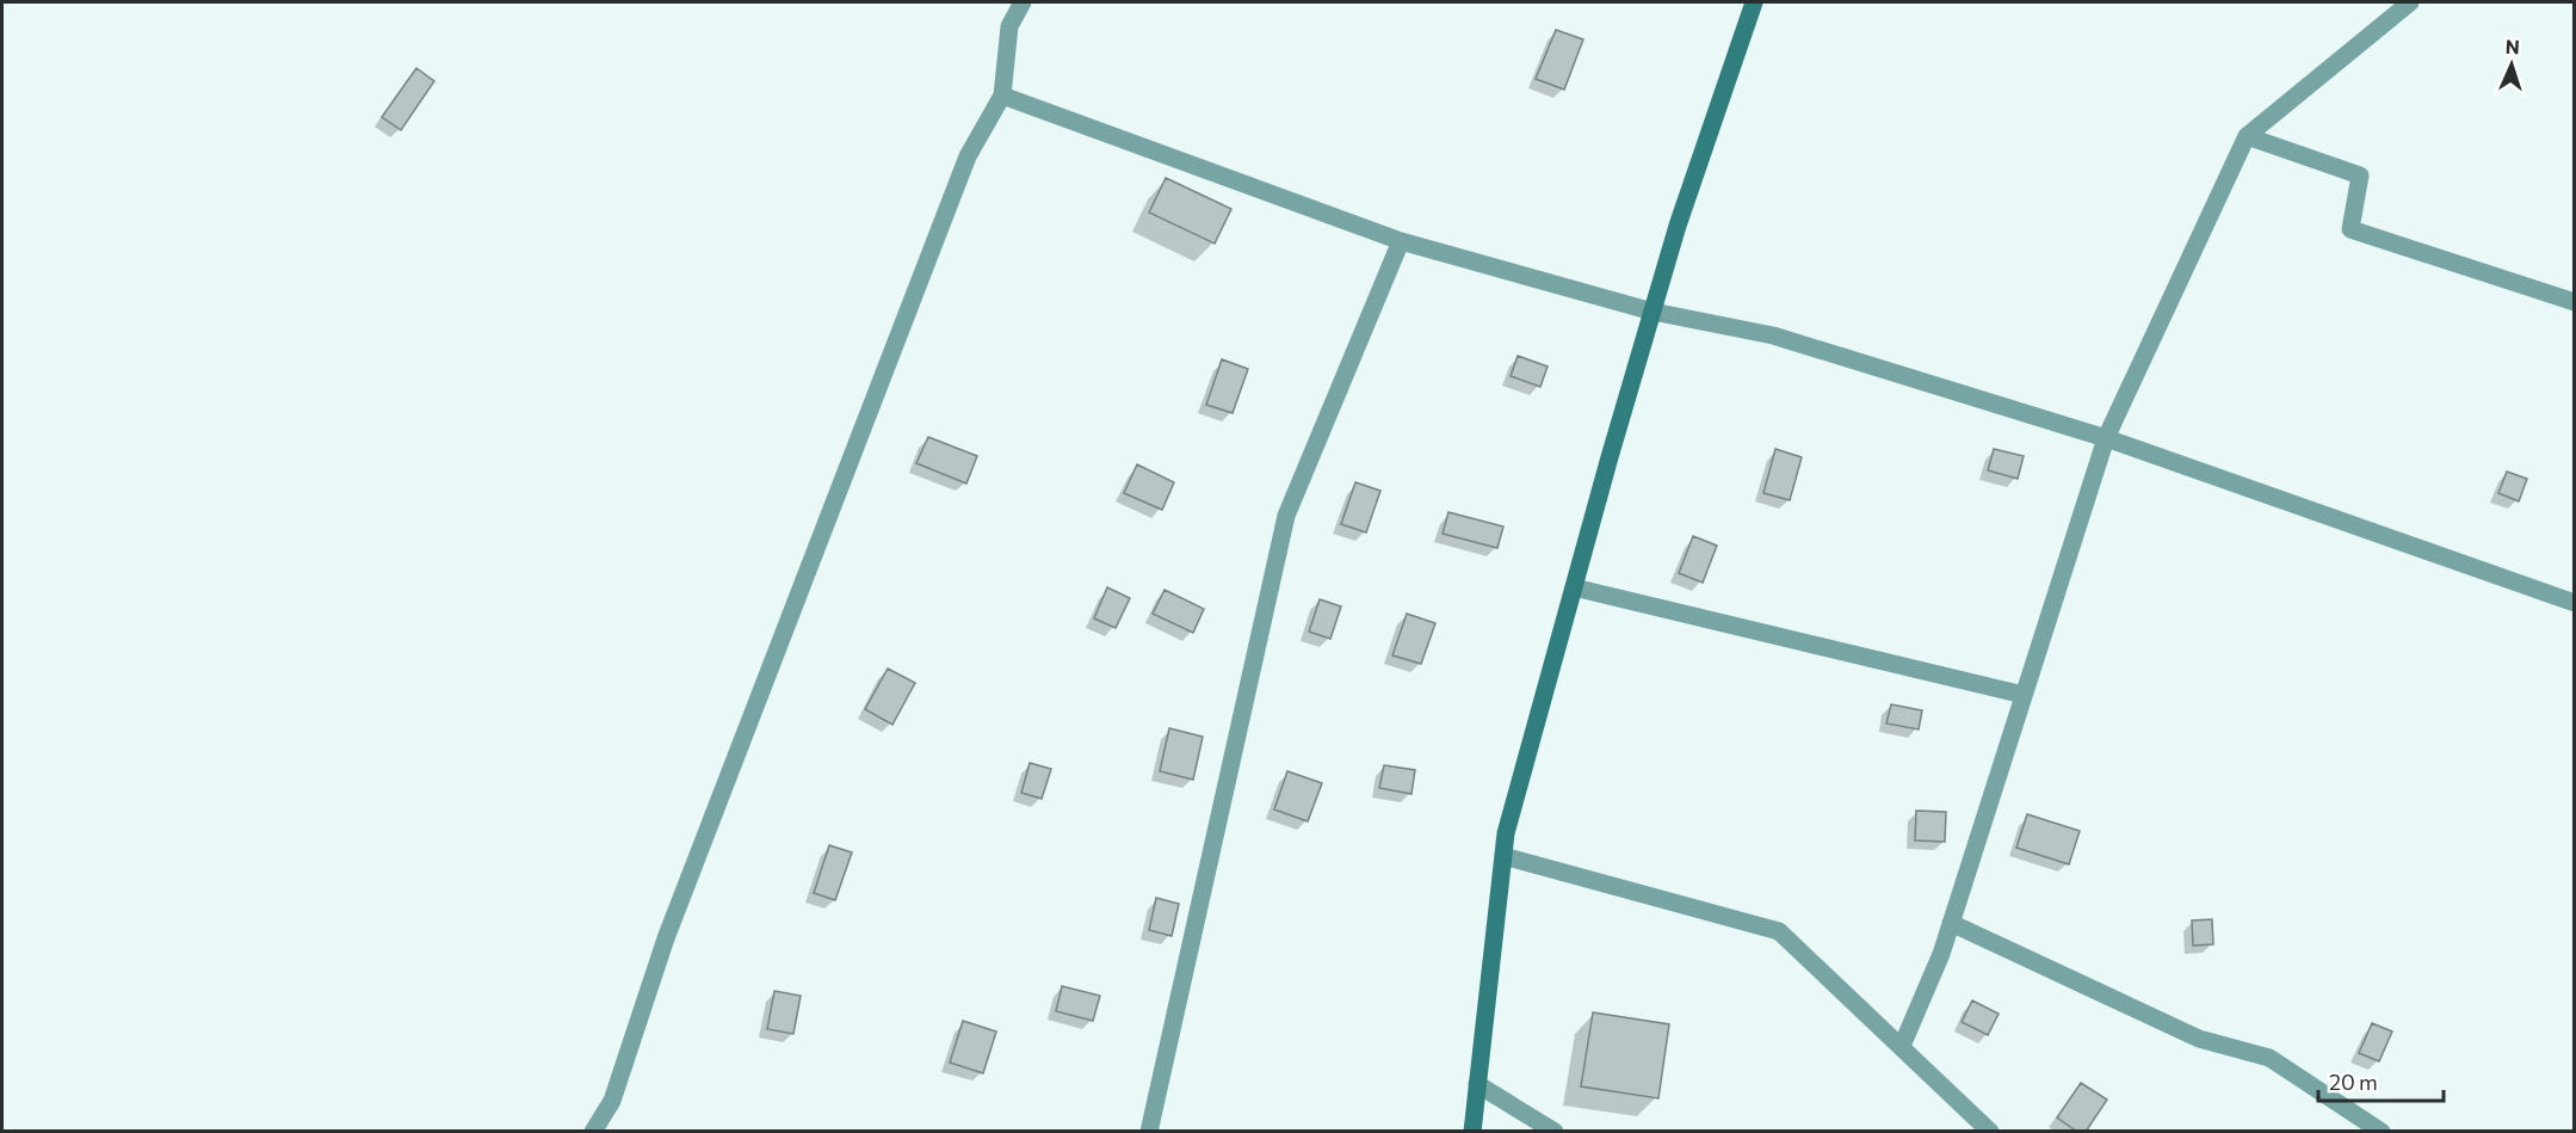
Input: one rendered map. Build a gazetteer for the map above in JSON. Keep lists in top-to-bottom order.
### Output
{
  "scale_bar": "20 m",
  "north": "top"
}
